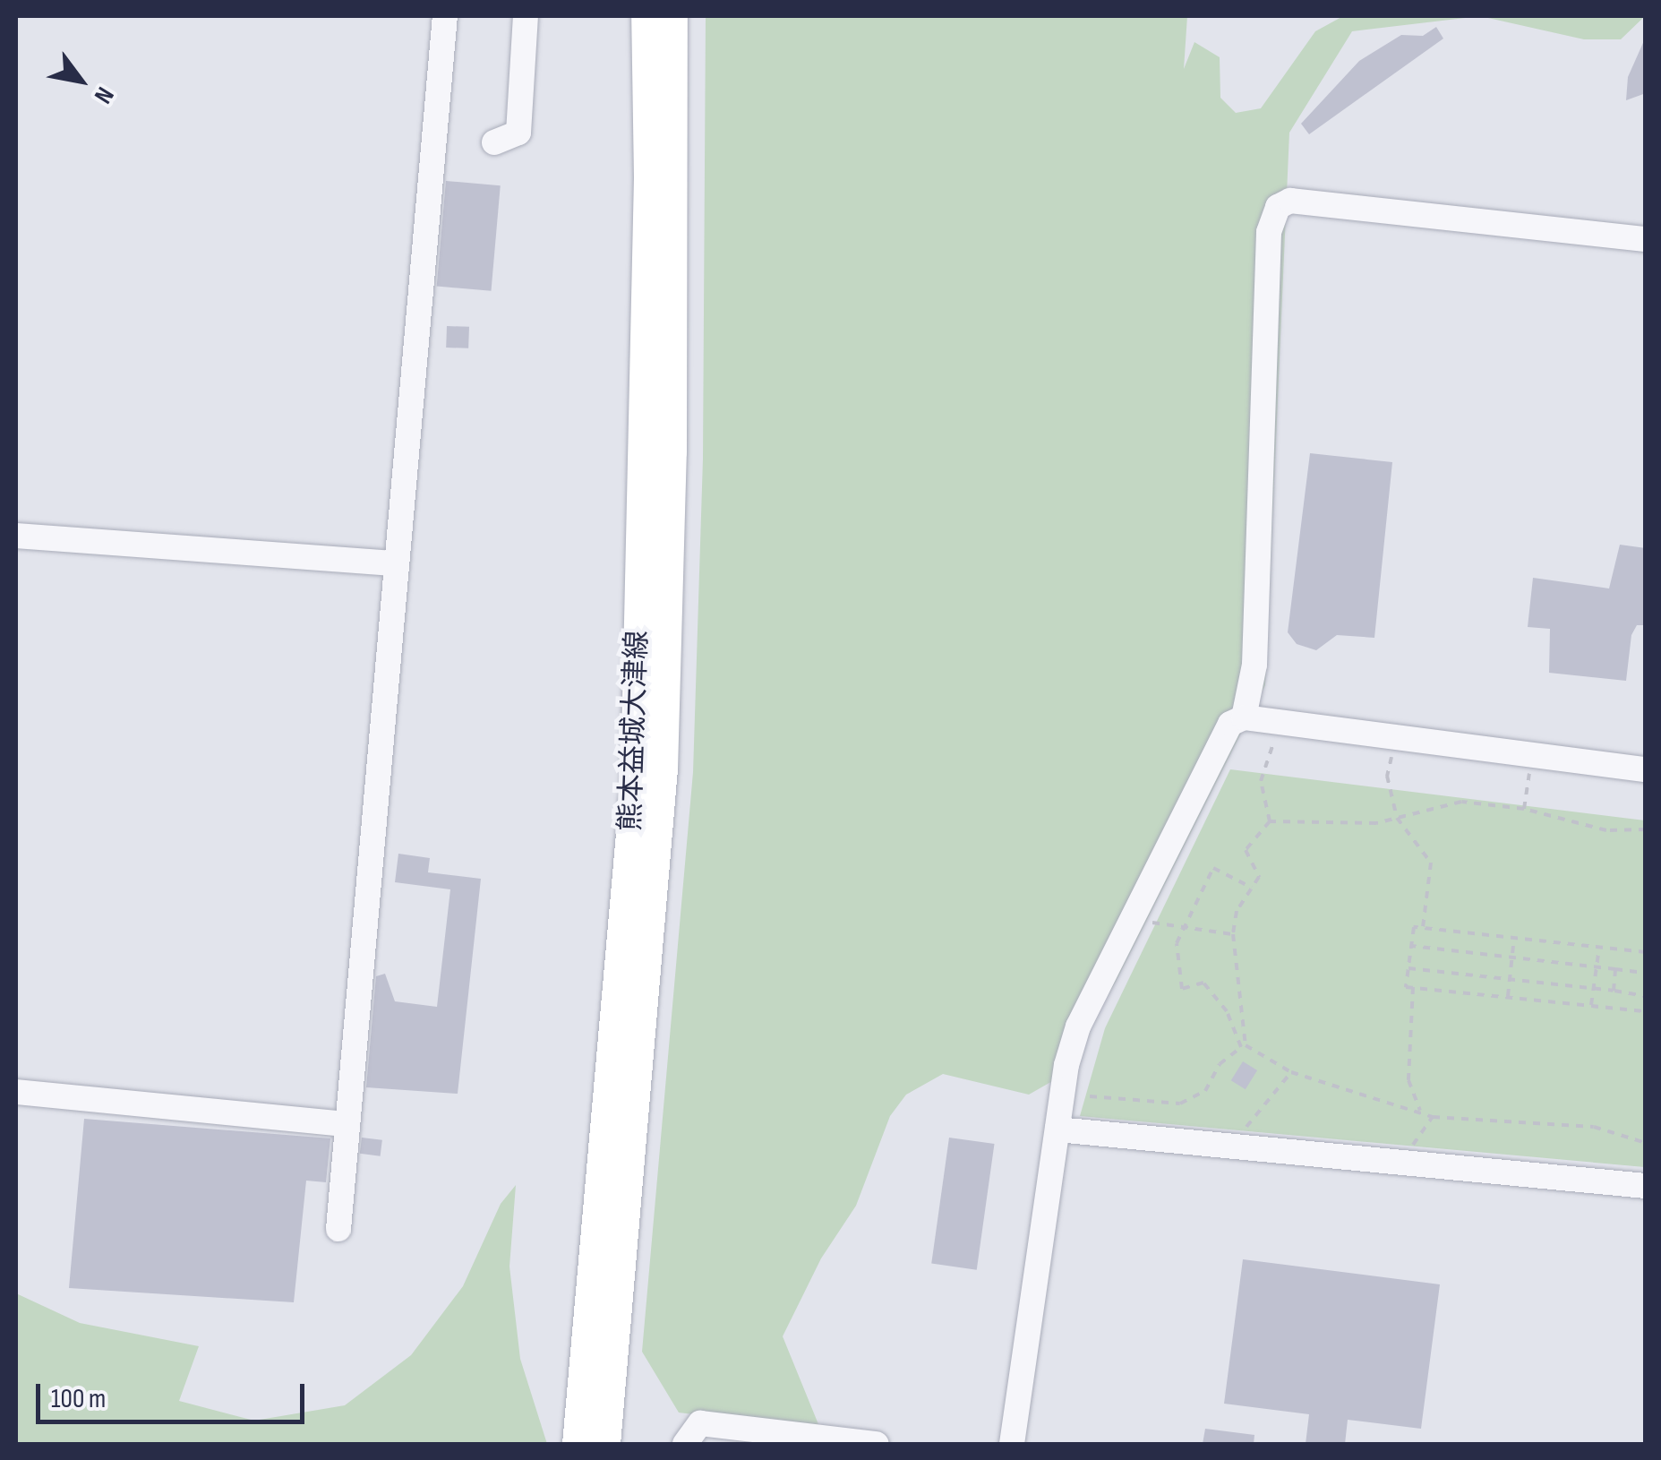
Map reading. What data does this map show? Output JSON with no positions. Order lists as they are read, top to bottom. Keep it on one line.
{"streets":{"main road":["熊本益城大津線"]},"scale_bar":"100 m","north":"bottom right"}
